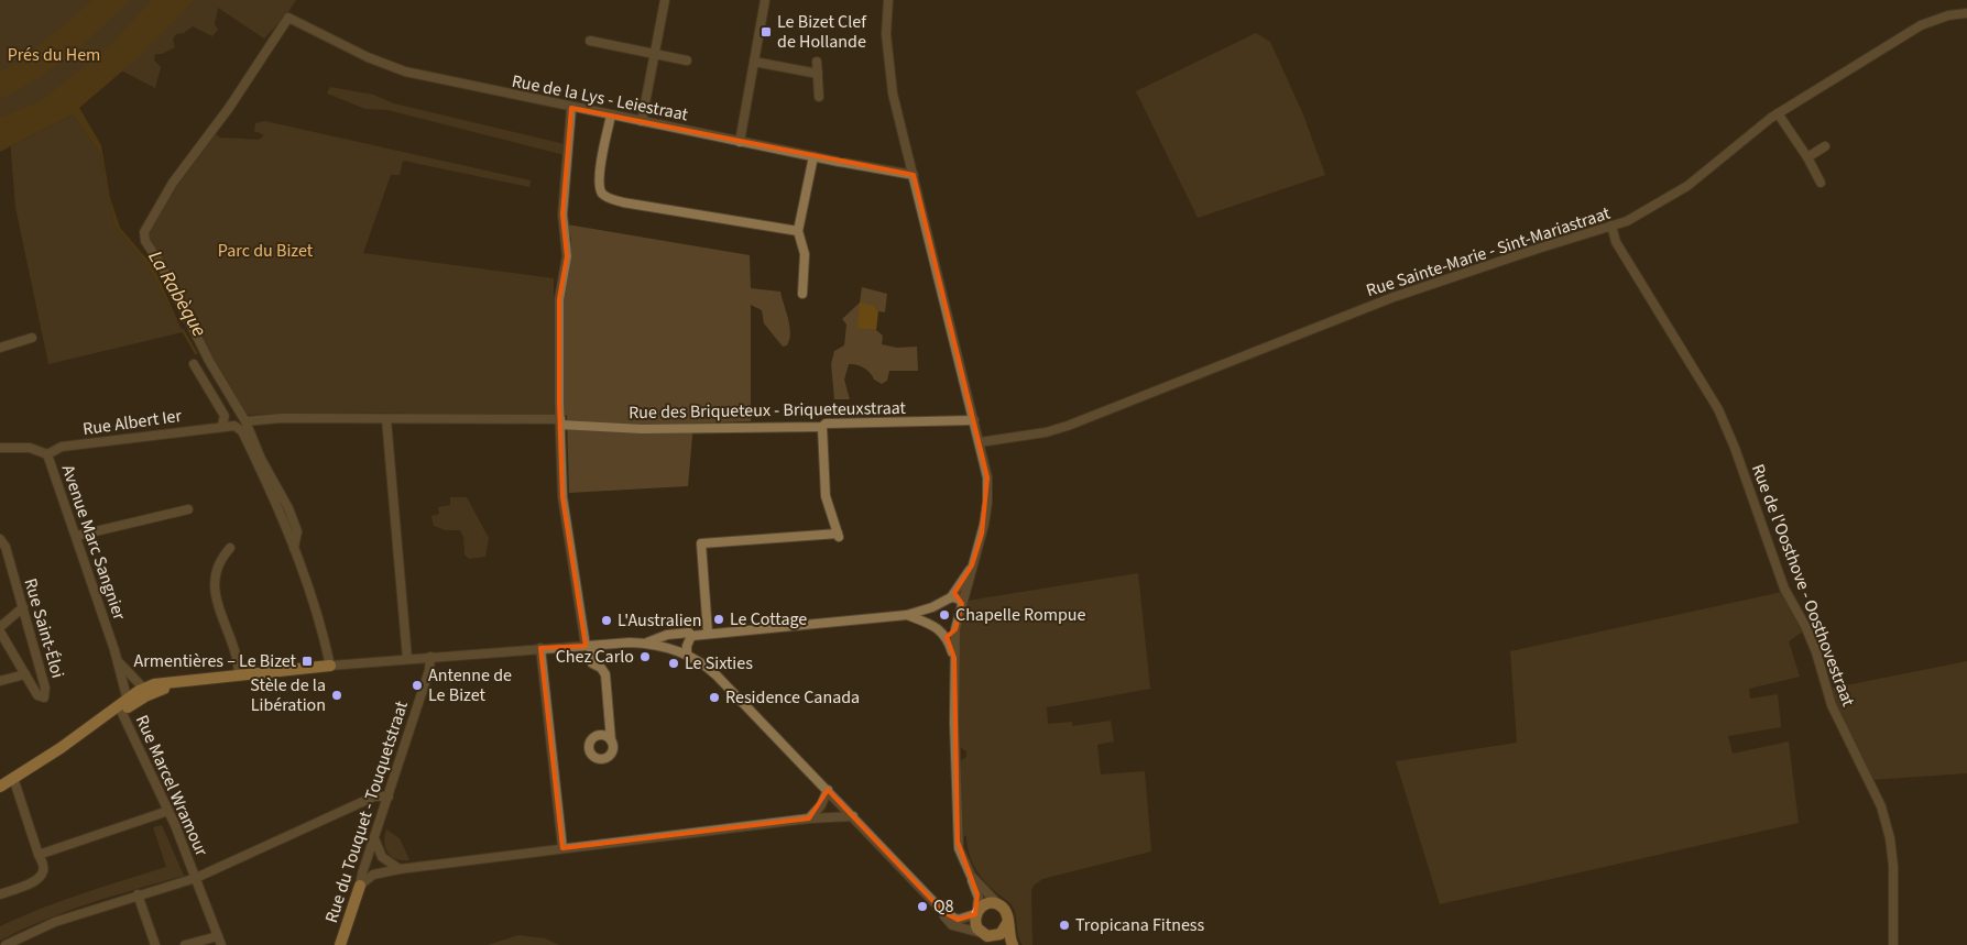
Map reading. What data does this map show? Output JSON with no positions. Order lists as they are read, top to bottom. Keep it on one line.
{"streets":{"main road":["Rue du Touquet - Touquetstraat"],"street":["Rue de la Lys - Leiestraat","Rue Sainte-Marie - Sint-Mariastraat","Rue des Briqueteux - Briqueteuxstraat","Rue Albert Ier","Avenue Marc Sangnier","Rue de l'Oosthove - Oosthovestraat","Rue Saint-Éloi","Rue Marcel Wramour"]},"crossings":[["Rue de la Lys - Leiestraat","Rue des Briqueteux - Briqueteuxstraat"],["Rue Sainte-Marie - Sint-Mariastraat","Rue de l'Oosthove - Oosthovestraat"],["Rue Albert Ier","Avenue Marc Sangnier"],["Avenue Marc Sangnier","Rue Marcel Wramour"]],"water":["La Rabèque"],"parks":["Prés du Hem","Parc du Bizet"],"places":{"transit":["Le Bizet Clef de Hollande","Armentières – Le Bizet"],"other":["Chapelle Rompue","Le Cottage","L'Australien","Chez Carlo","Le Sixties","Antenne de Le Bizet","Stèle de la Libération","Residence Canada","Q8","Tropicana Fitness"]}}
